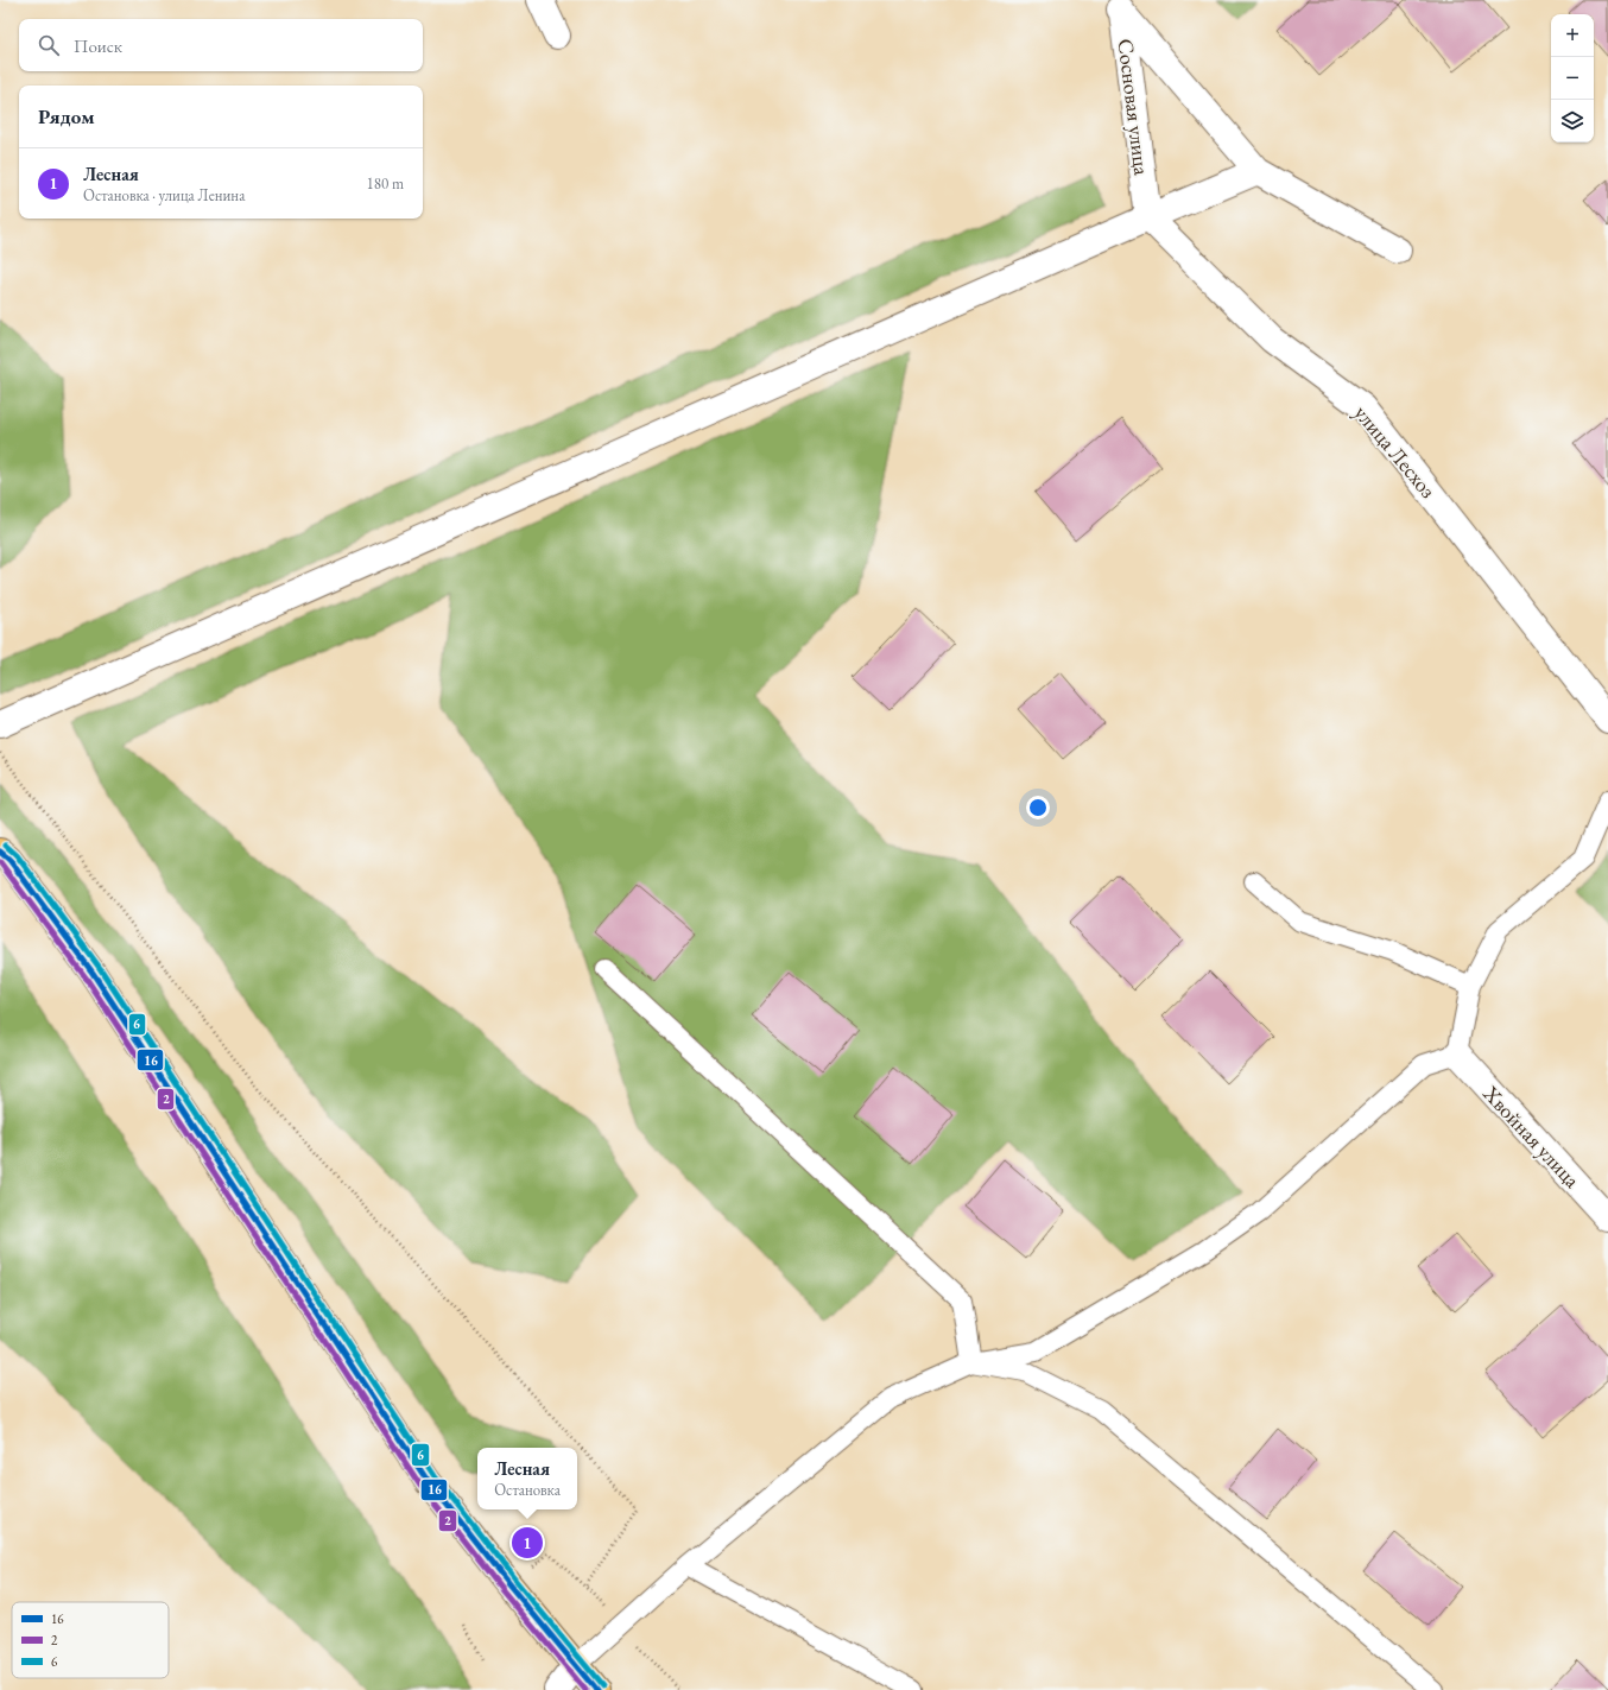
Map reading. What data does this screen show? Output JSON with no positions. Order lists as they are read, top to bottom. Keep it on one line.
{"streets":{"street":["Сосновая улица","улица Лесхоз","Хвойная улица"]},"crossings":[["Сосновая улица","улица Лесхоз"]],"lines":["transit line 6","transit line 16","transit line 2"],"legend":["16","2","6"],"page":{"map_buttons":["+","−"],"search":"Поиск","heading":"Рядом","list":[{"mark":"1","name":"Лесная","note":"Остановка · улица Ленина","value":"180 m"}],"popup":["Лесная","Остановка"],"pins":"1"}}
